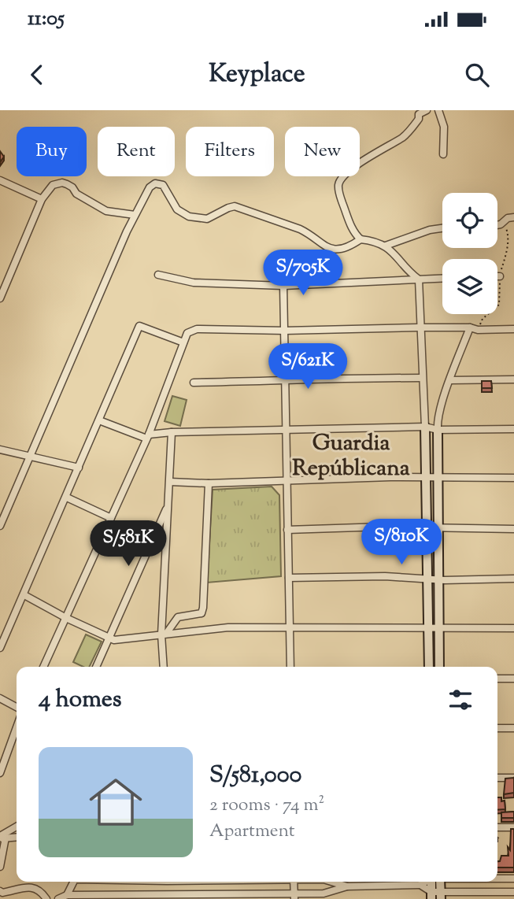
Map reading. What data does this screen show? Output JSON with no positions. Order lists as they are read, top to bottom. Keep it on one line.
{"districts":["Guardia Repúblicana"],"page":{"status":"11:05","header":"Keyplace","chip":["Buy","Rent","Filters","New"],"price":["S/705K","S/621K","S/810K","S/581K"],"heading":"4 homes","list":[{"name":"S/581,000","note":"2 rooms · 74 m² · Apartment"}]}}
